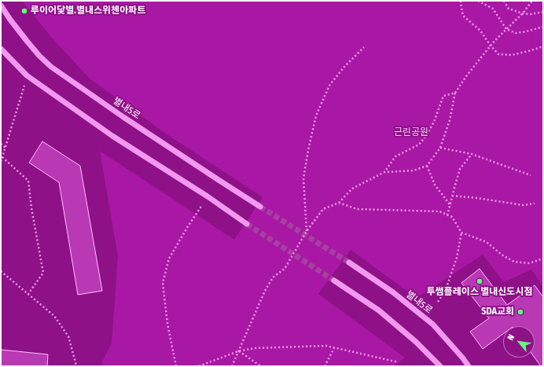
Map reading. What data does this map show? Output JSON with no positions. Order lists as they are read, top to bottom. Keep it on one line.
{"streets":{"street":["별내5로"]},"parks":["근린공원"],"places":["루이어닻별.별내스위첸아파트","투썸플레이스 별내신도시점","SDA교회"],"north":"top left"}
